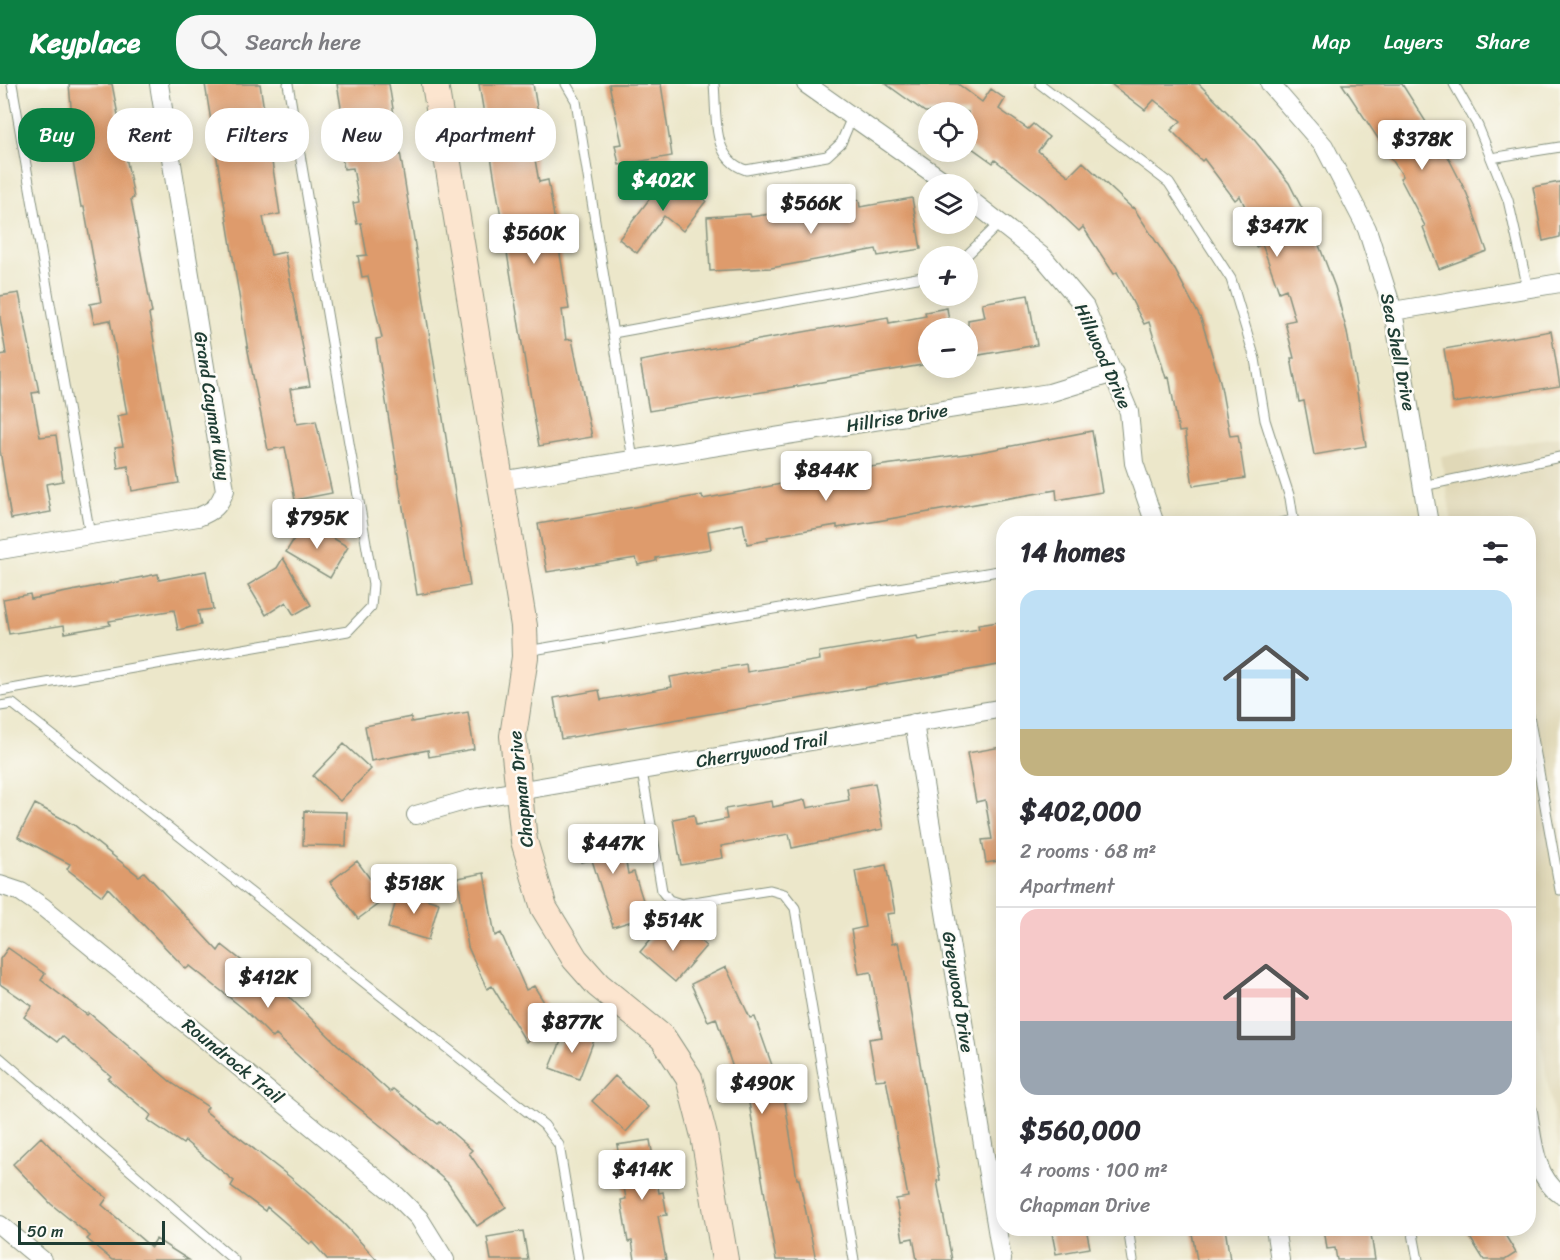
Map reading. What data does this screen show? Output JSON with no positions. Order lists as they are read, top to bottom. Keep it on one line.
{"streets":{"street":["Sea Shell Drive","Hillwood Drive","Grand Cayman Way","Hillrise Drive","Cherrywood Trail","Chapman Drive","Greywood Drive","Roundrock Trail"]},"crossings":[["Hillwood Drive","Hillrise Drive"],["Hillrise Drive","Chapman Drive"],["Cherrywood Trail","Chapman Drive"],["Cherrywood Trail","Greywood Drive"]],"scale_bar":"50 m","page":{"header":"Keyplace","search":"Search here","nav":["Map","Layers","Share"],"map_buttons":["+","−"],"chip":["Buy","Rent","Filters","New","Apartment"],"price":["$378K","$402K","$566K","$347K","$560K","$844K","$795K","$447K","$518K","$514K","$412K","$877K","$490K","$414K"],"heading":"14 homes","list":[{"name":"$402,000","note":"2 rooms · 68 m² · Apartment"},{"name":"$560,000","note":"4 rooms · 100 m² · Chapman Drive"}],"scale":"50 m"}}
